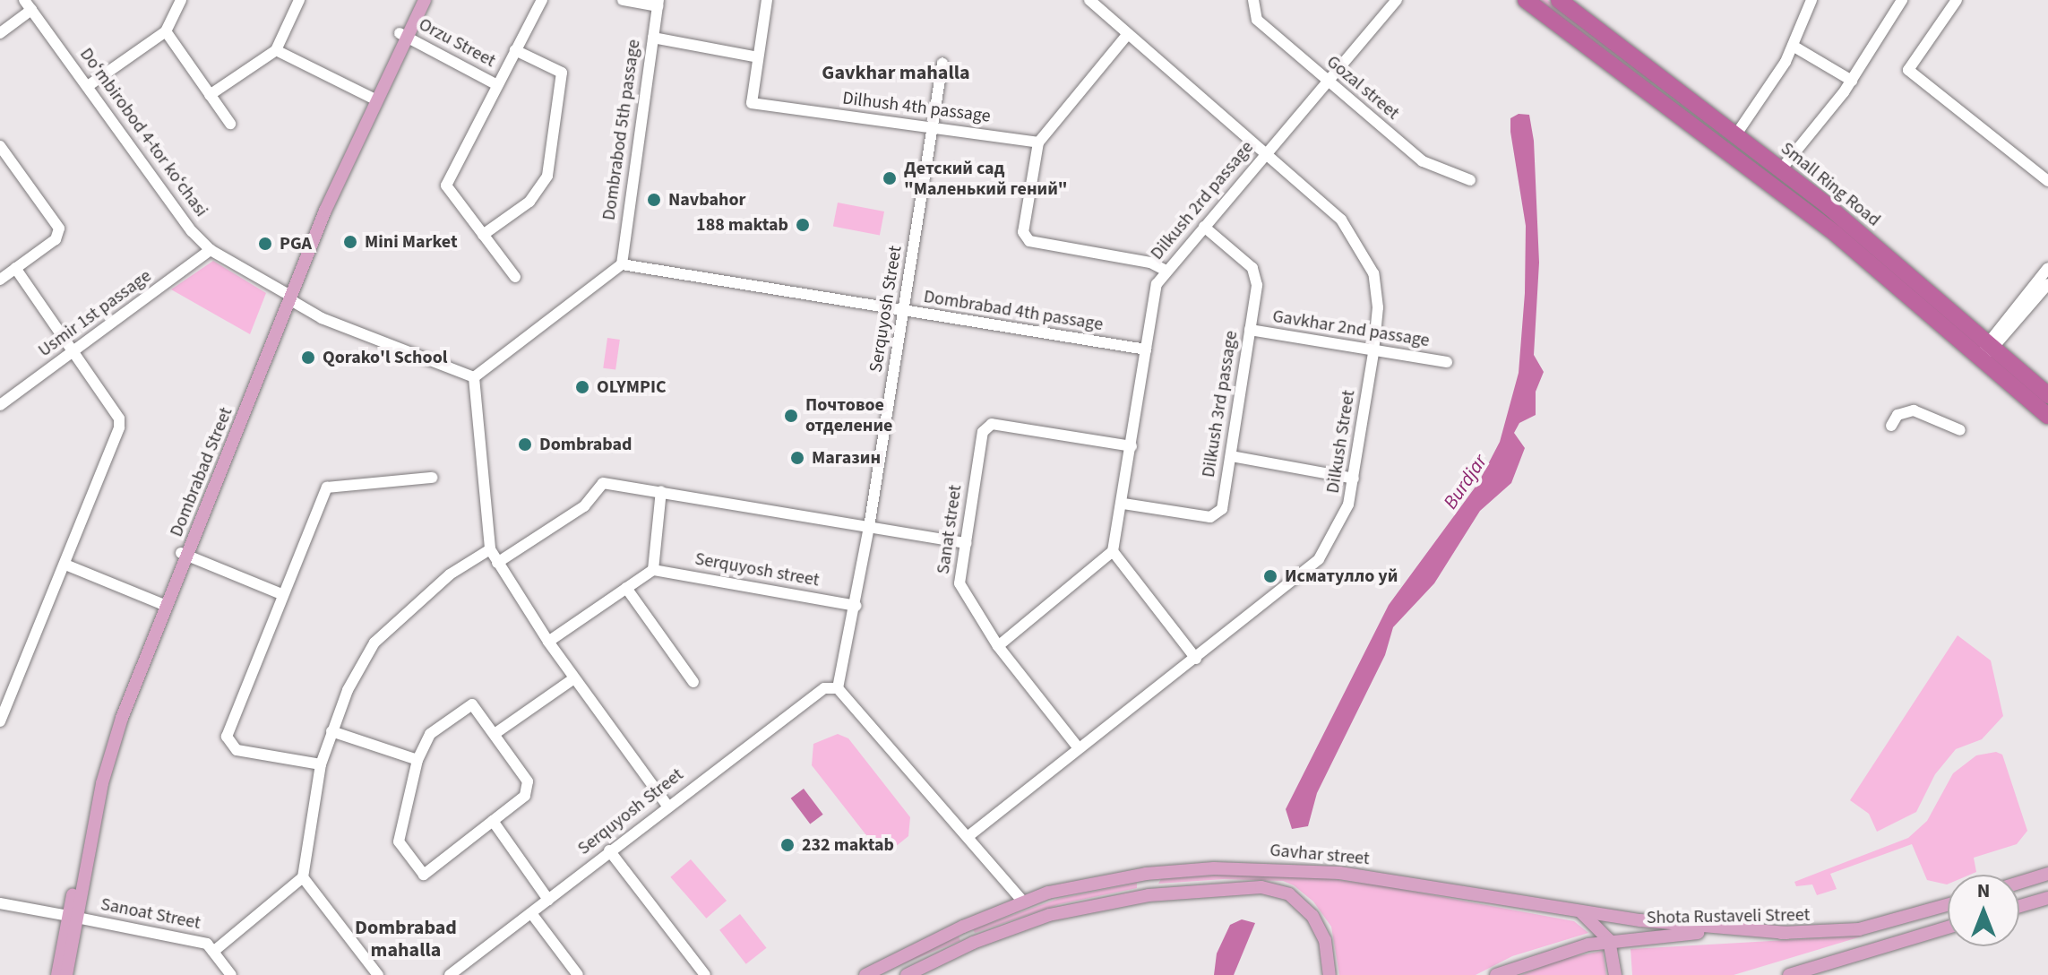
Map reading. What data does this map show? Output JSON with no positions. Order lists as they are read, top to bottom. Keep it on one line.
{"streets":{"highway":["Small Ring Road"],"main road":["Dombrabad Street","Gavhar street","Shota Rustaveli Street"],"street":["Orzu Street","Gozal street","Dilhush 4th passage","Dombrabod 5th passage","Doʻmbirobod 4-tor koʻchasi","Dilkush 2rd passage","Serquyosh Street","Dombrabad 4th passage","Usmir 1st passage","Gavkhar 2nd passage","Dilkush 3rd passage","Dilkush Street","Sanat street","Serquyosh street","Sanoat Street"]},"crossings":[["Orzu Street","Dombrabad Street"],["Gozal street","Dilkush 2rd passage"],["Dilhush 4th passage","Serquyosh Street"],["Dombrabod 5th passage","Dombrabad 4th passage"],["Doʻmbirobod 4-tor koʻchasi","Usmir 1st passage"],["Doʻmbirobod 4-tor koʻchasi","Dombrabad Street"],["Dilkush 2rd passage","Dombrabad 4th passage"],["Dilkush 2rd passage","Dilkush 3rd passage"],["Dilkush 2rd passage","Dilkush Street"],["Dilkush 2rd passage","Sanat street"],["Serquyosh Street","Dombrabad 4th passage"],["Serquyosh Street","Serquyosh street"],["Gavkhar 2nd passage","Dilkush 3rd passage"],["Gavkhar 2nd passage","Dilkush Street"],["Dilkush Street","Sanat street"],["Dombrabad Street","Sanoat Street"],["Gavhar street","Shota Rustaveli Street"]],"districts":["Gavkhar mahalla","Dombrabad mahalla"],"water":["Burdjar"],"places":["Детский сад \"Маленький гений\"","Navbahor","188 maktab","Mini Market","PGA","Qorako'l School","OLYMPIC","Почтовое отделение","Dombrabad","Магазин","Исматулло уй","232 maktab"],"north":"top"}
